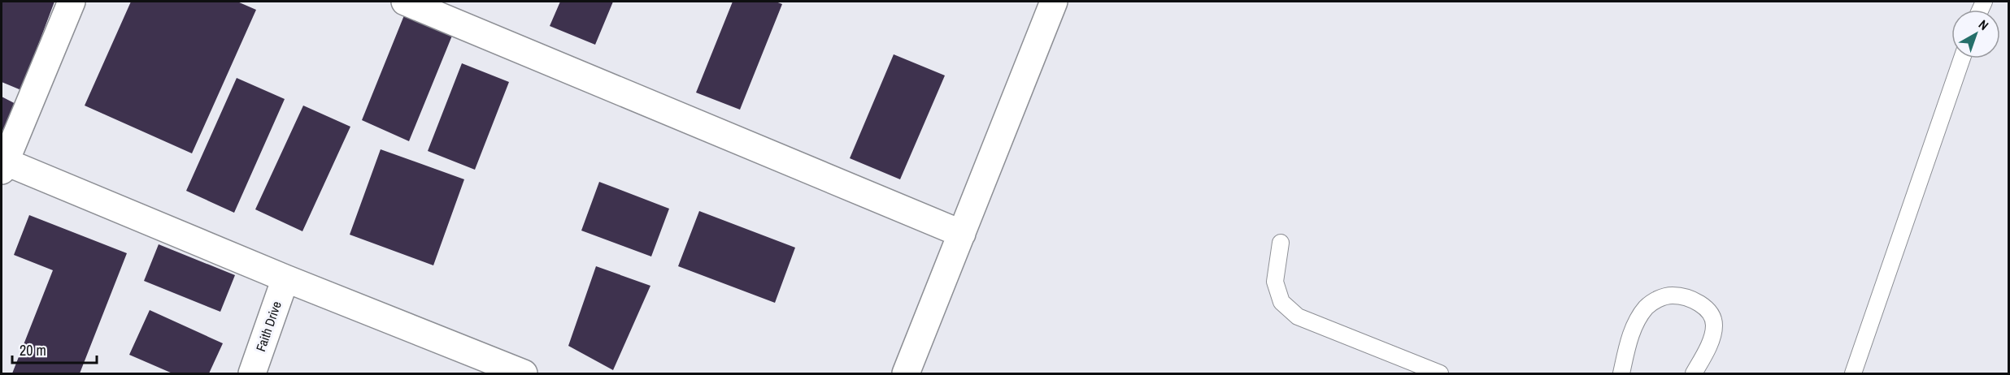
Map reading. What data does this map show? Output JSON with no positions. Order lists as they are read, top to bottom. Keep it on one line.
{"streets":{"street":["Faith Drive"]},"scale_bar":"20 m","north":"top right"}
